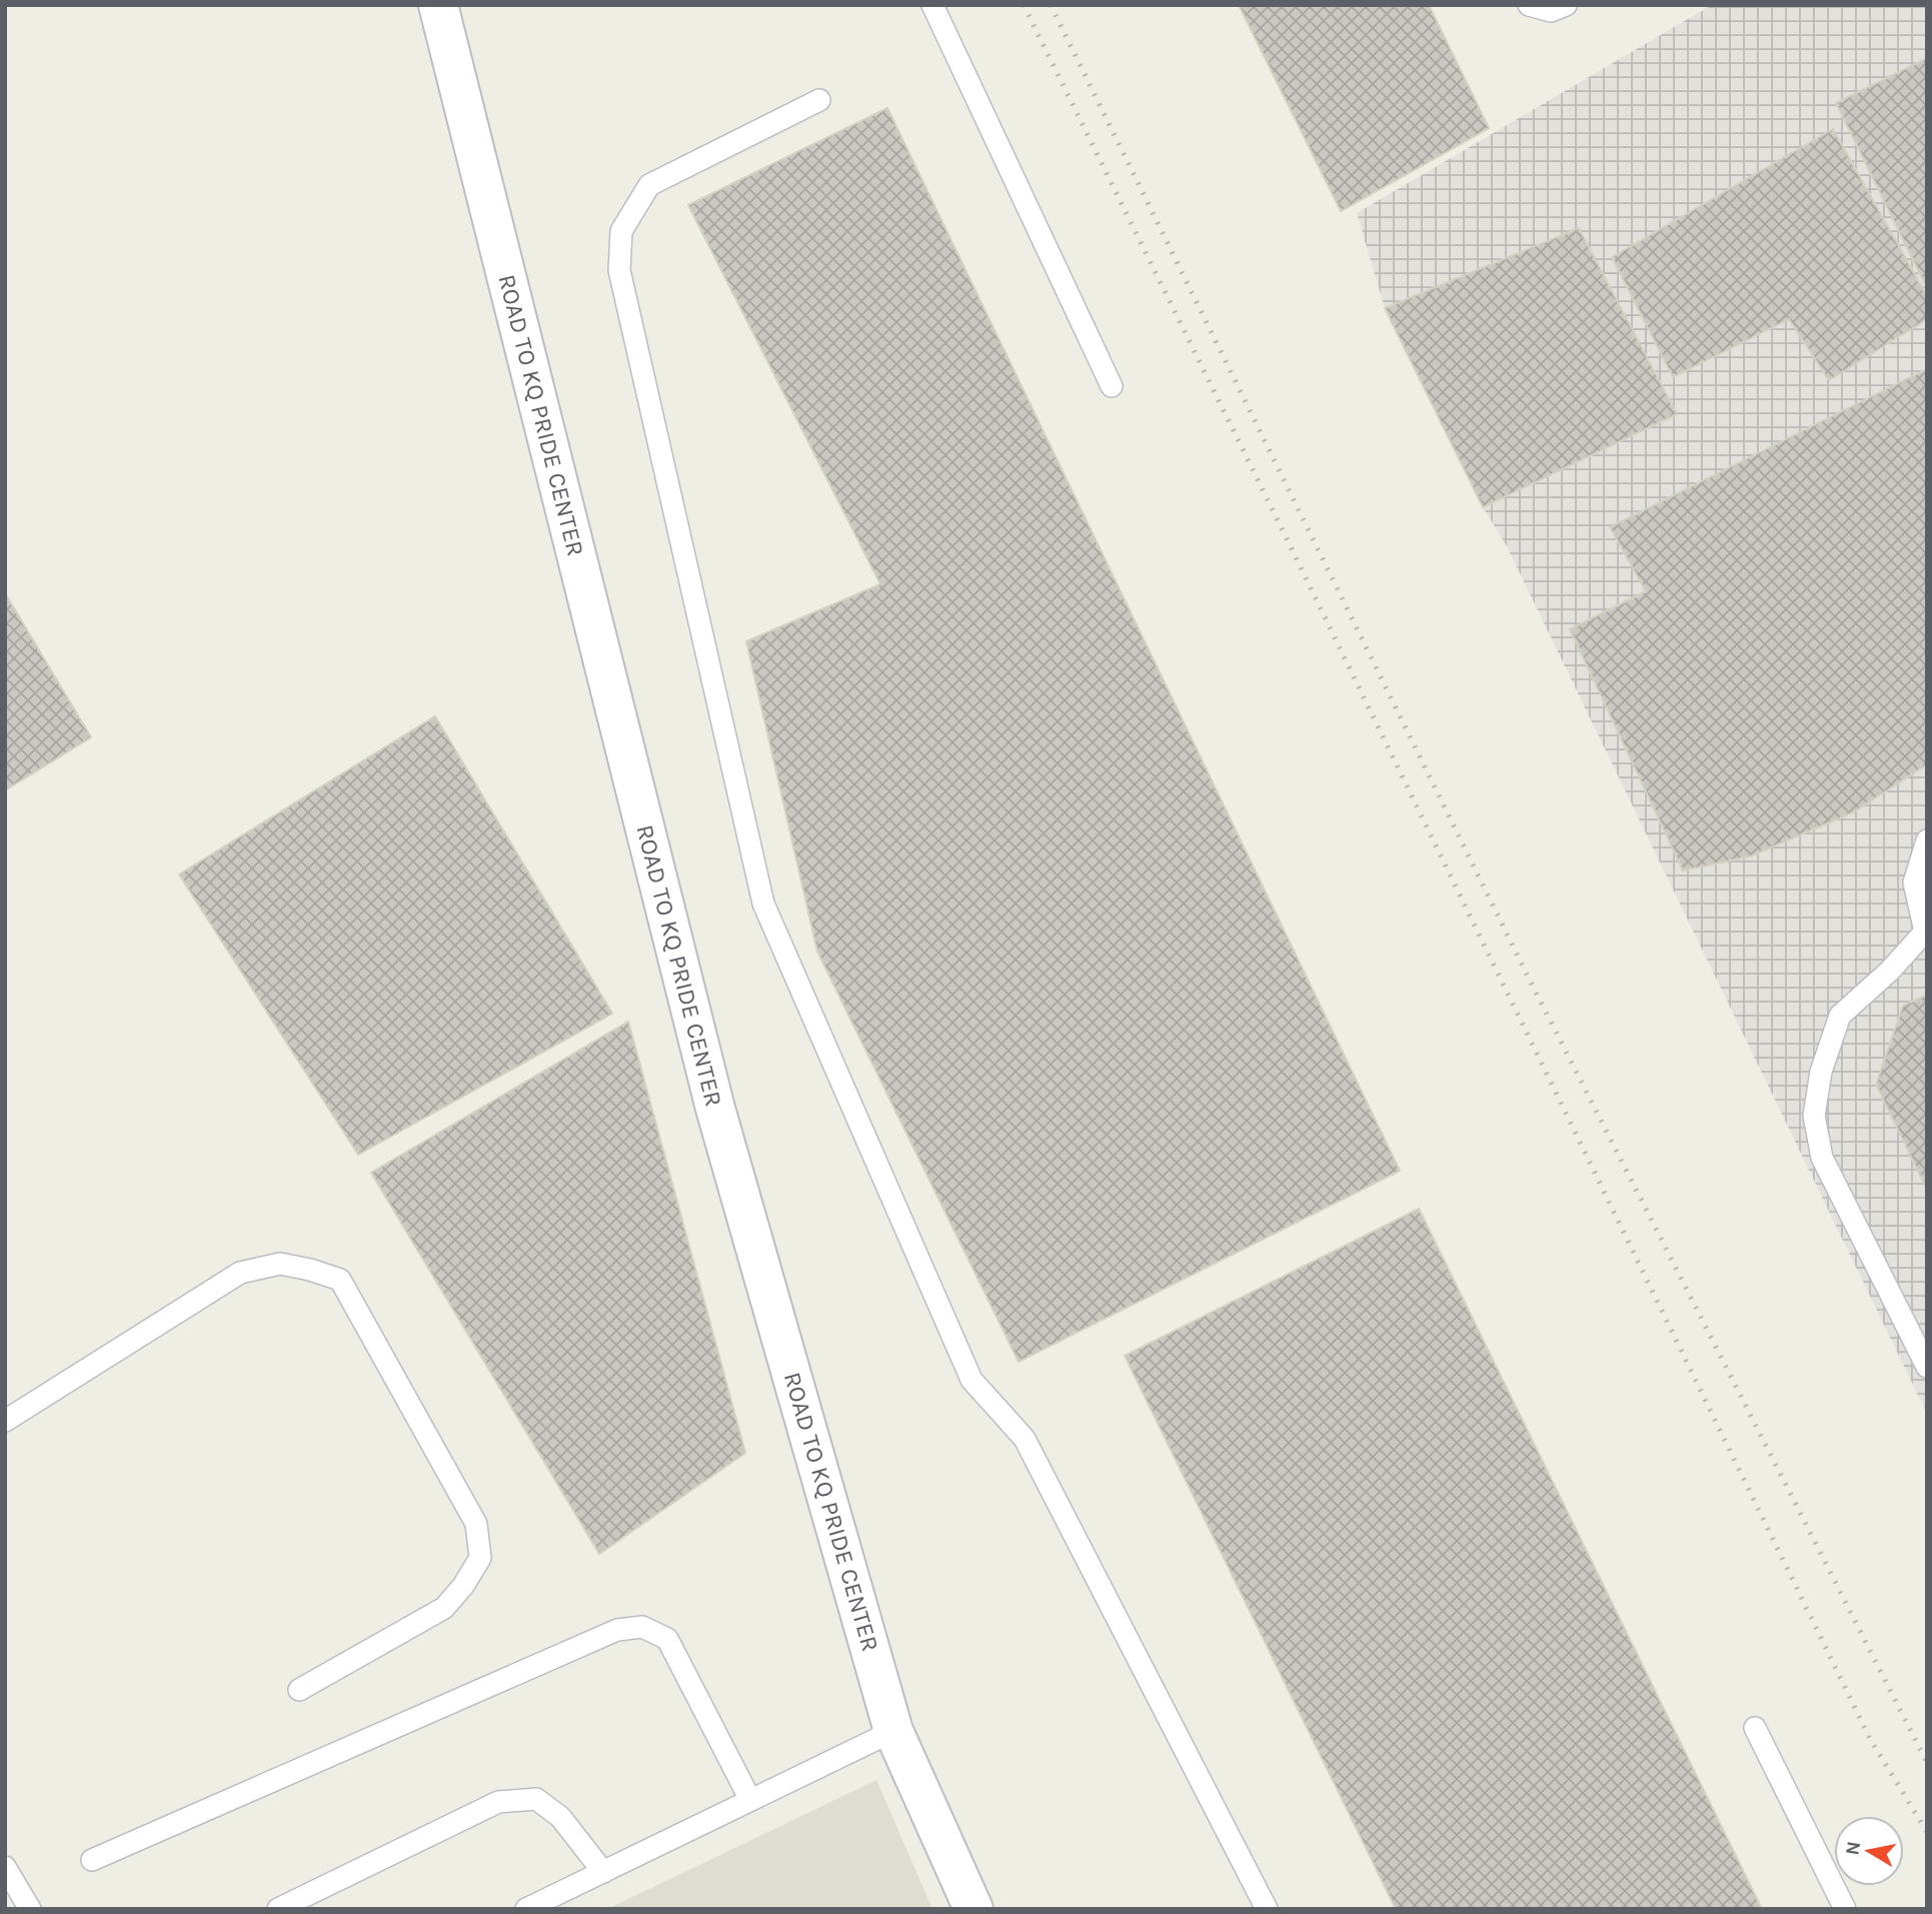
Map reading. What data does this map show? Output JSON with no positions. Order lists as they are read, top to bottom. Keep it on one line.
{"streets":{"street":["ROAD TO KQ PRIDE CENTER"]},"north":"left"}
